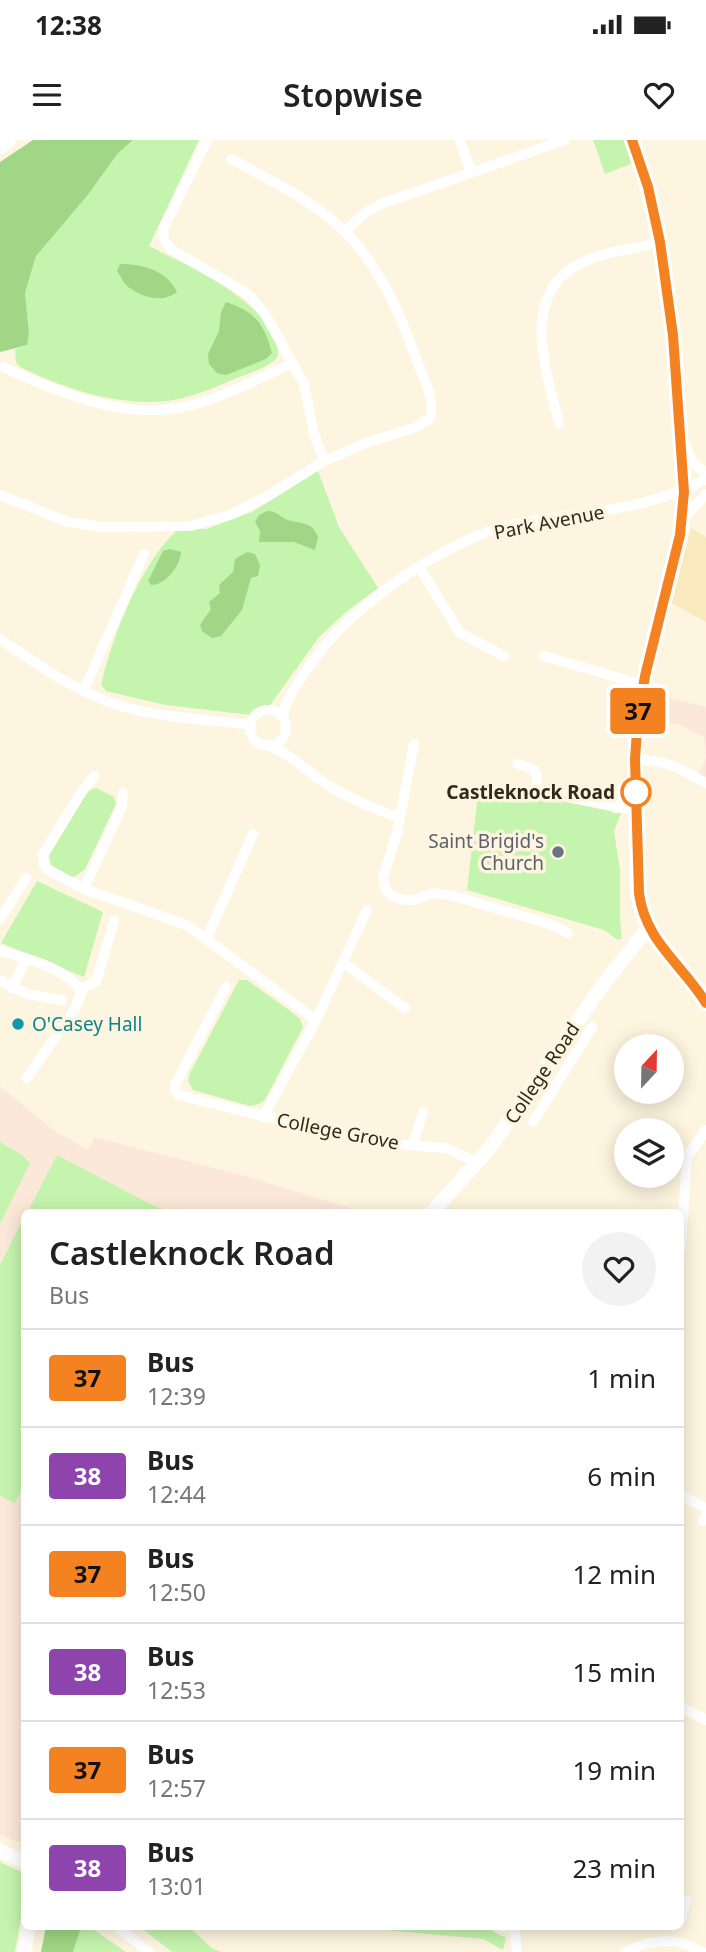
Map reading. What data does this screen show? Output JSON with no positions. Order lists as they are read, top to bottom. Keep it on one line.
{"streets":{"street":["Park Avenue","College Road","College Grove"]},"crossings":[["College Road","College Grove"]],"places":["Castleknock Road","Saint Brigid's Church","O'Casey Hall"],"lines":["bus line 37"],"north":"top","page":{"status":"12:38","header":"Stopwise","on_map":"37","heading":["Castleknock Road","Bus"],"list":[{"mark":"37","name":"Bus","note":"12:39","value":"1 min"},{"mark":"38","name":"Bus","note":"12:44","value":"6 min"},{"mark":"37","name":"Bus","note":"12:50","value":"12 min"},{"mark":"38","name":"Bus","note":"12:53","value":"15 min"},{"mark":"37","name":"Bus","note":"12:57","value":"19 min"},{"mark":"38","name":"Bus","note":"13:01","value":"23 min"}]}}
